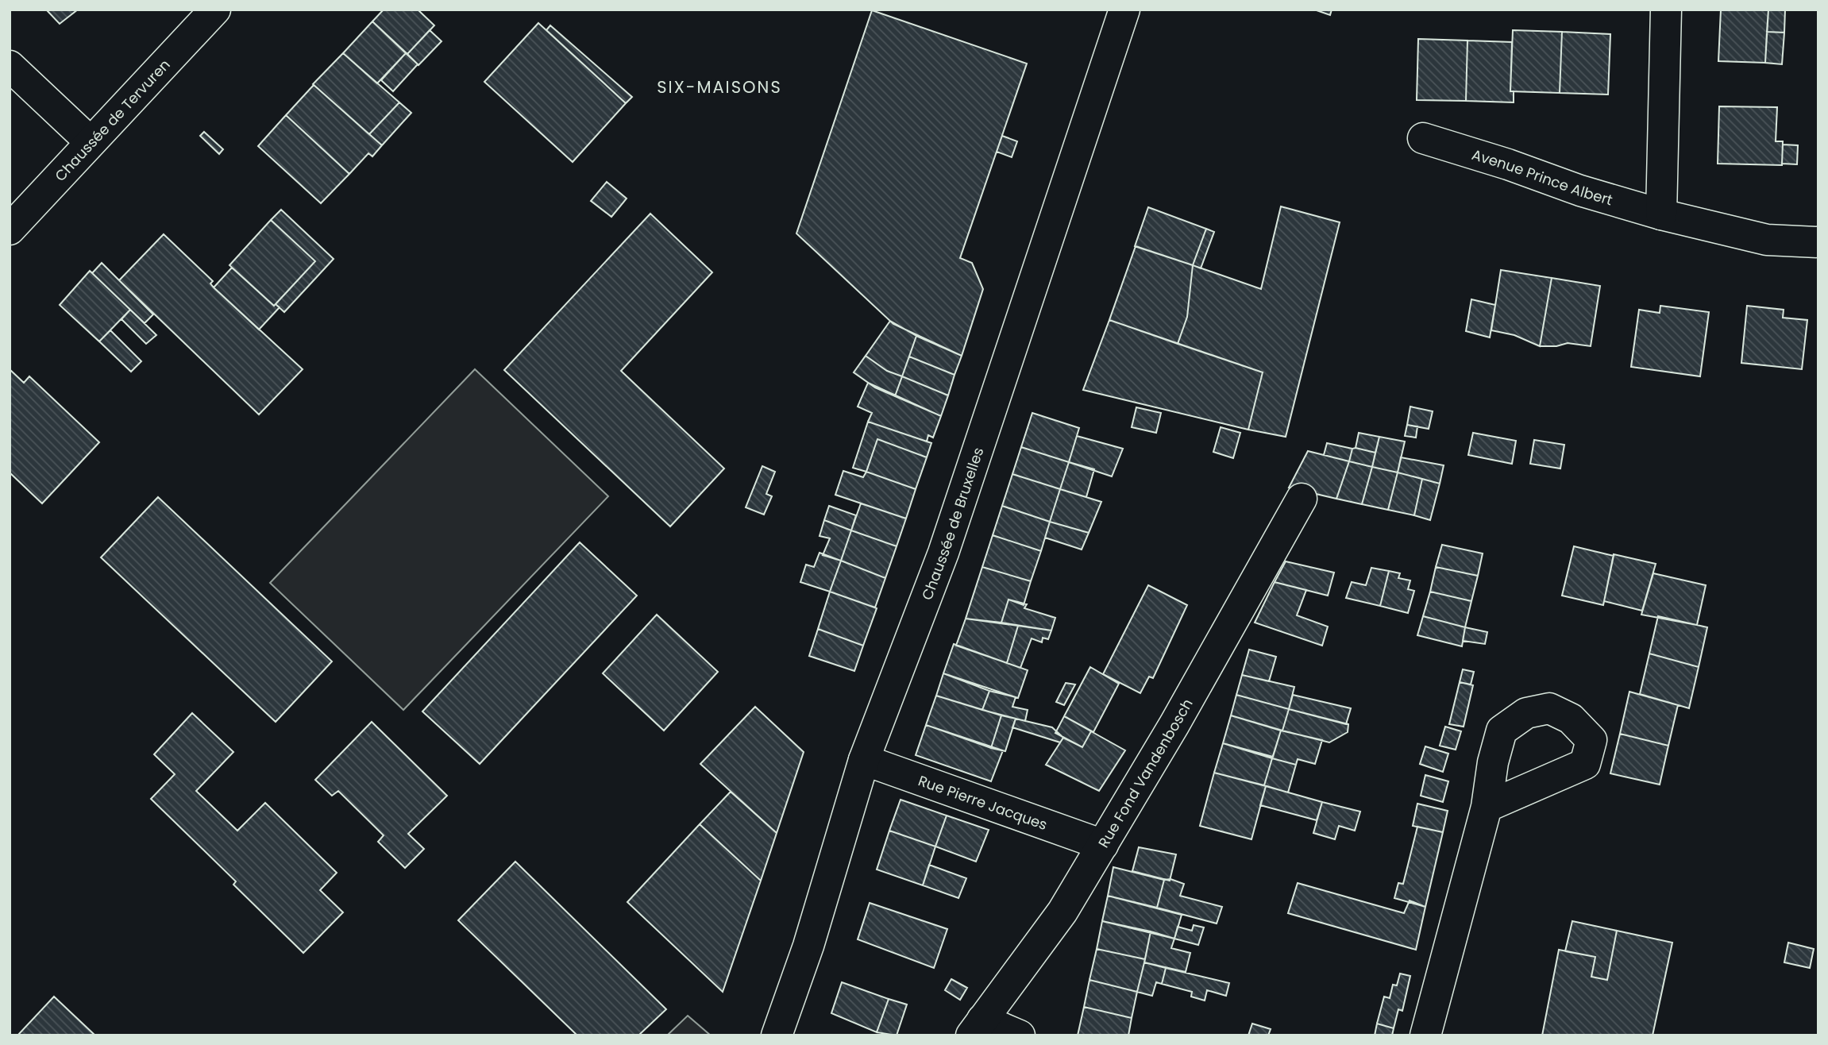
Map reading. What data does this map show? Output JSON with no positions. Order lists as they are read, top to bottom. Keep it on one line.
{"streets":{"street":["Chaussée de Tervuren","Avenue Prince Albert","Chaussée de Bruxelles","Rue Fond Vandenbosch","Rue Pierre Jacques"]},"crossings":[["Chaussée de Bruxelles","Rue Pierre Jacques"],["Rue Fond Vandenbosch","Rue Pierre Jacques"]],"districts":["SIX-MAISONS"]}
